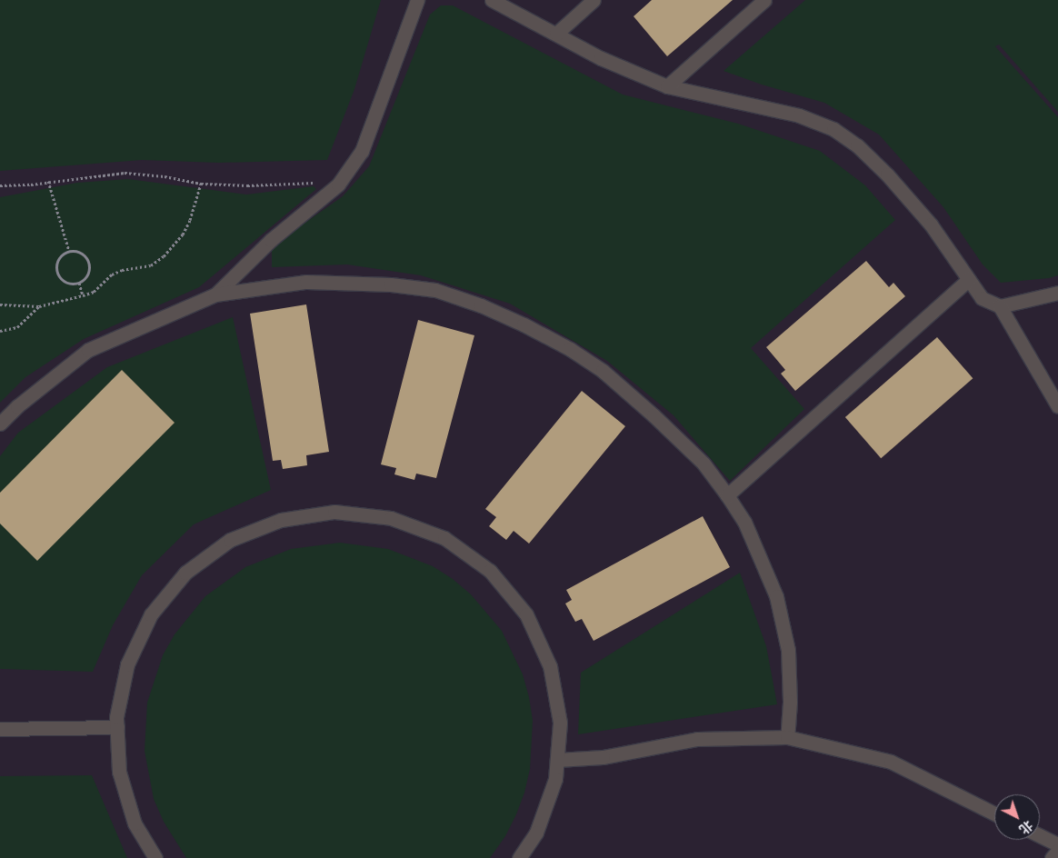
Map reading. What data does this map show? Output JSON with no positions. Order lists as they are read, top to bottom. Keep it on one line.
{"north":"bottom right"}
